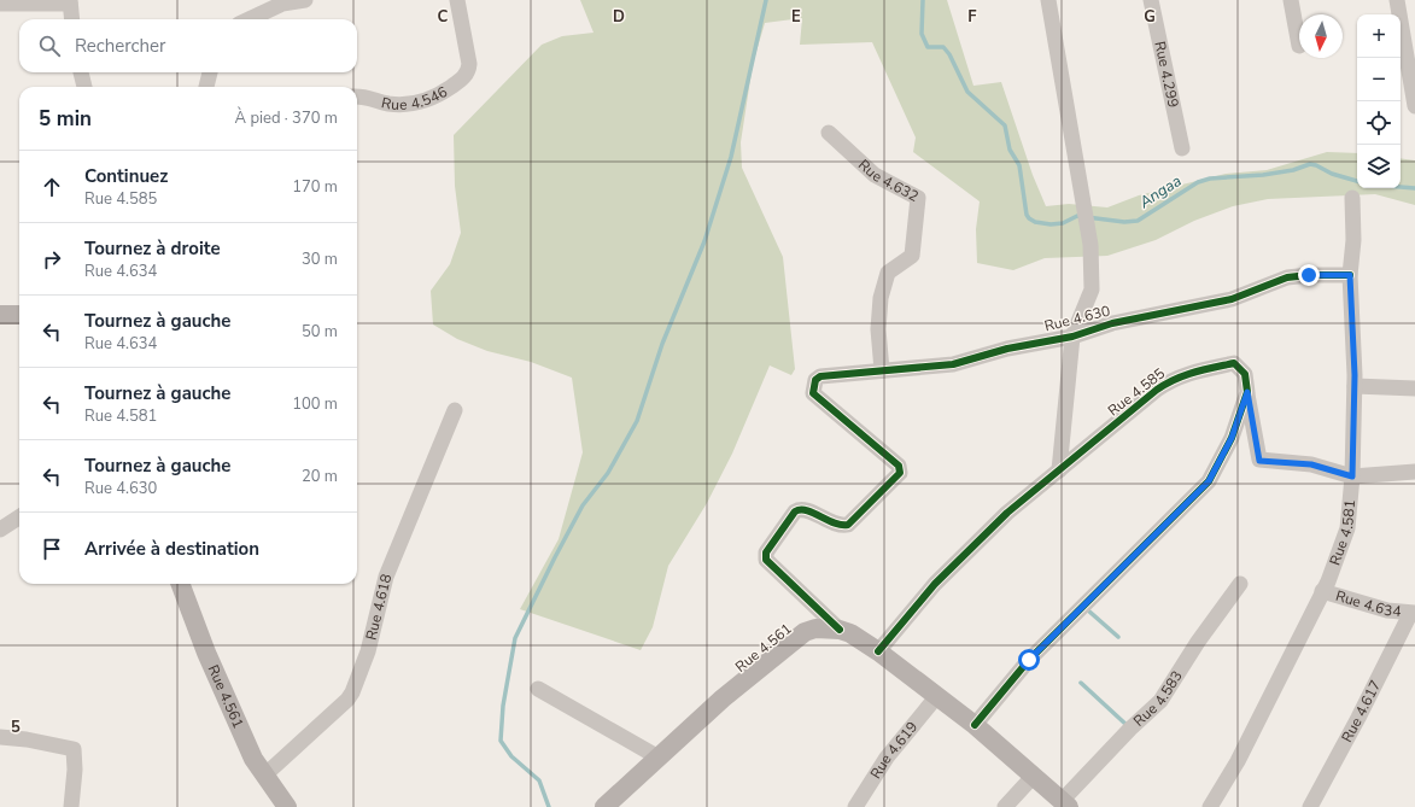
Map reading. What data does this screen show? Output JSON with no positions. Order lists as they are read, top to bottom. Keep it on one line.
{"streets":{"main road":["Rue 4.561"],"street":["Rue 4.299","Rue 4.546","Rue 4.632","Rue 4.630","Rue 4.585","Rue 4.581","Rue 4.634","Rue 4.618","Rue 4.583","Rue 4.617","Rue 4.619"]},"crossings":[["Rue 4.632","Rue 4.630"],["Rue 4.630","Rue 4.581"],["Rue 4.630","Rue 4.561"],["Rue 4.585","Rue 4.561"],["Rue 4.581","Rue 4.634"],["Rue 4.634","Rue 4.617"],["Rue 4.618","Rue 4.561"],["Rue 4.561","Rue 4.583"],["Rue 4.561","Rue 4.619"]],"water":["Angaa"],"north":"bottom","page":{"map_buttons":["+","−"],"search":"Rechercher","heading":["5 min","À pied · 370 m"],"list":[["Continuez","Rue 4.585","170 m"],["Tournez à droite","Rue 4.634","30 m"],["Tournez à gauche","Rue 4.634","50 m"],["Tournez à gauche","Rue 4.581","100 m"],["Tournez à gauche","Rue 4.630","20 m"],"Arrivée à destination"]},"grid":{"columns":["C","D","E","F","G"],"rows":["5"]}}
